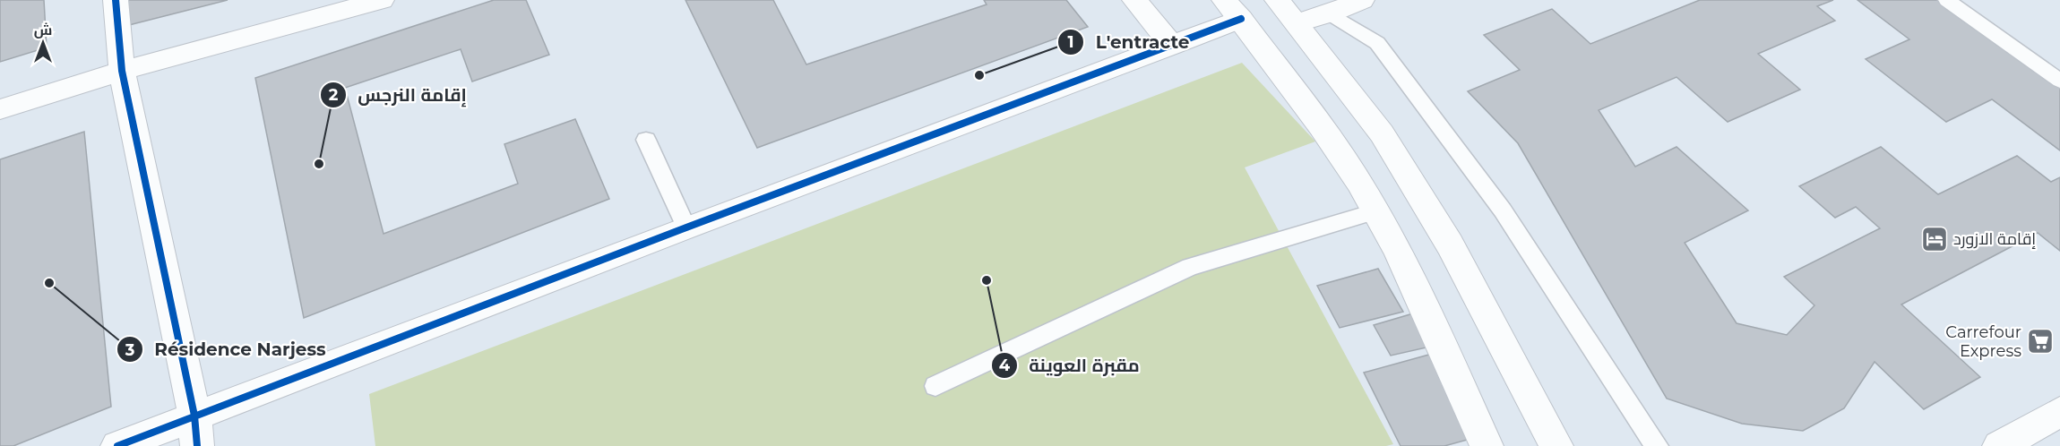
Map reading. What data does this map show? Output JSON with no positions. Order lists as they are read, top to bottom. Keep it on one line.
{"places":{"other":["L'entracte","إقامة النرجس","مقبرة العوينة","Résidence Narjess"],"hotel":["إقامة الازورد"],"supermarket":["Carrefour Express"]},"north":"top"}
